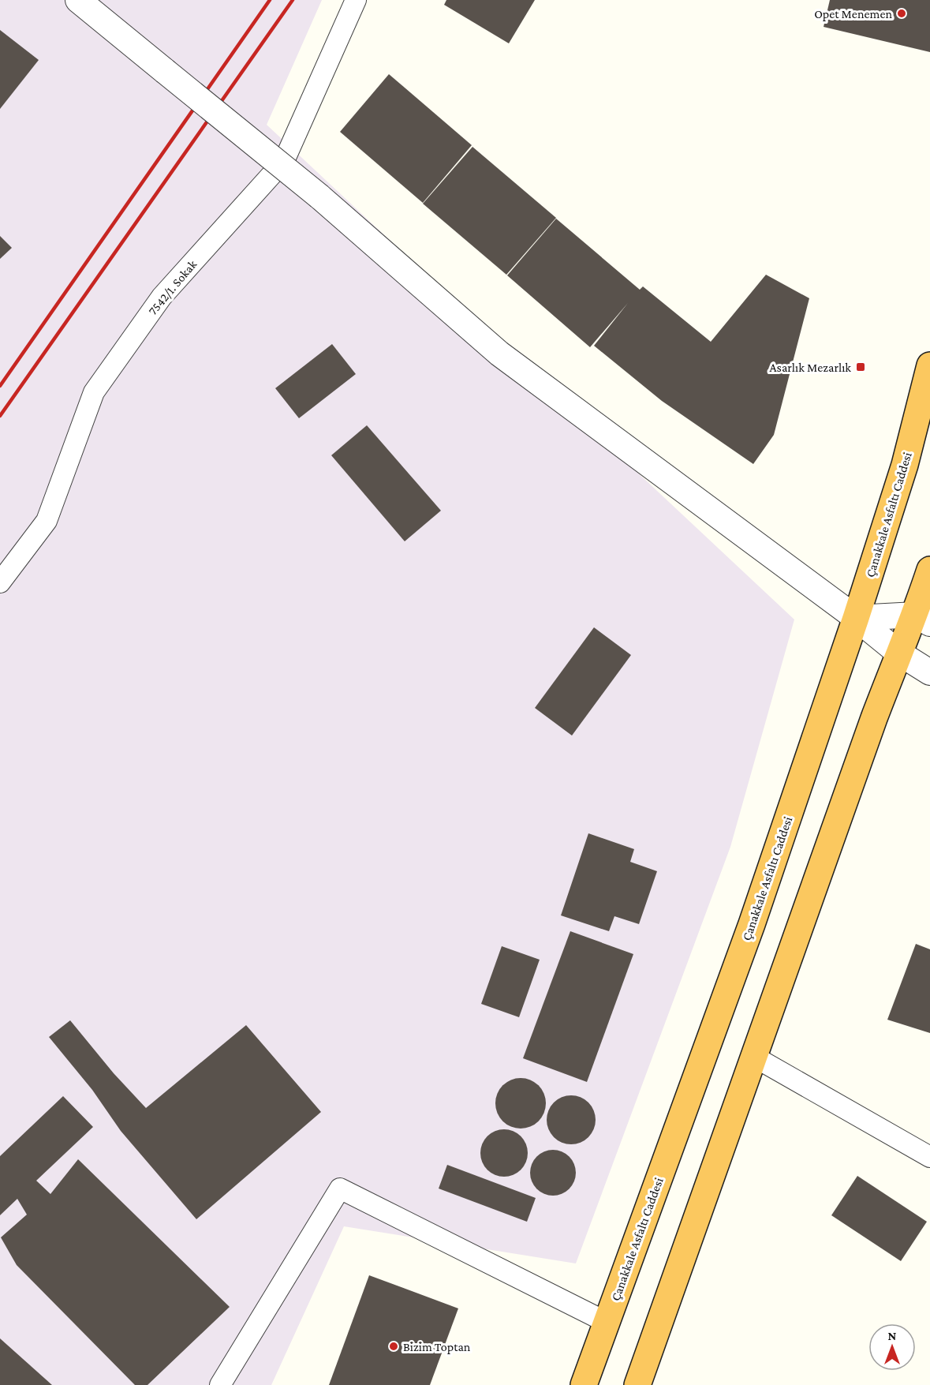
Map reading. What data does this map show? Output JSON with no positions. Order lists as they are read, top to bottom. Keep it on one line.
{"streets":{"highway":["Çanakkale Asfaltı Caddesi"],"street":["7542/1. Sokak"]},"places":{"other":["Opet Menemen","Bizim Toptan"],"transit":["Asarlık Mezarlık"]},"north":"top"}
